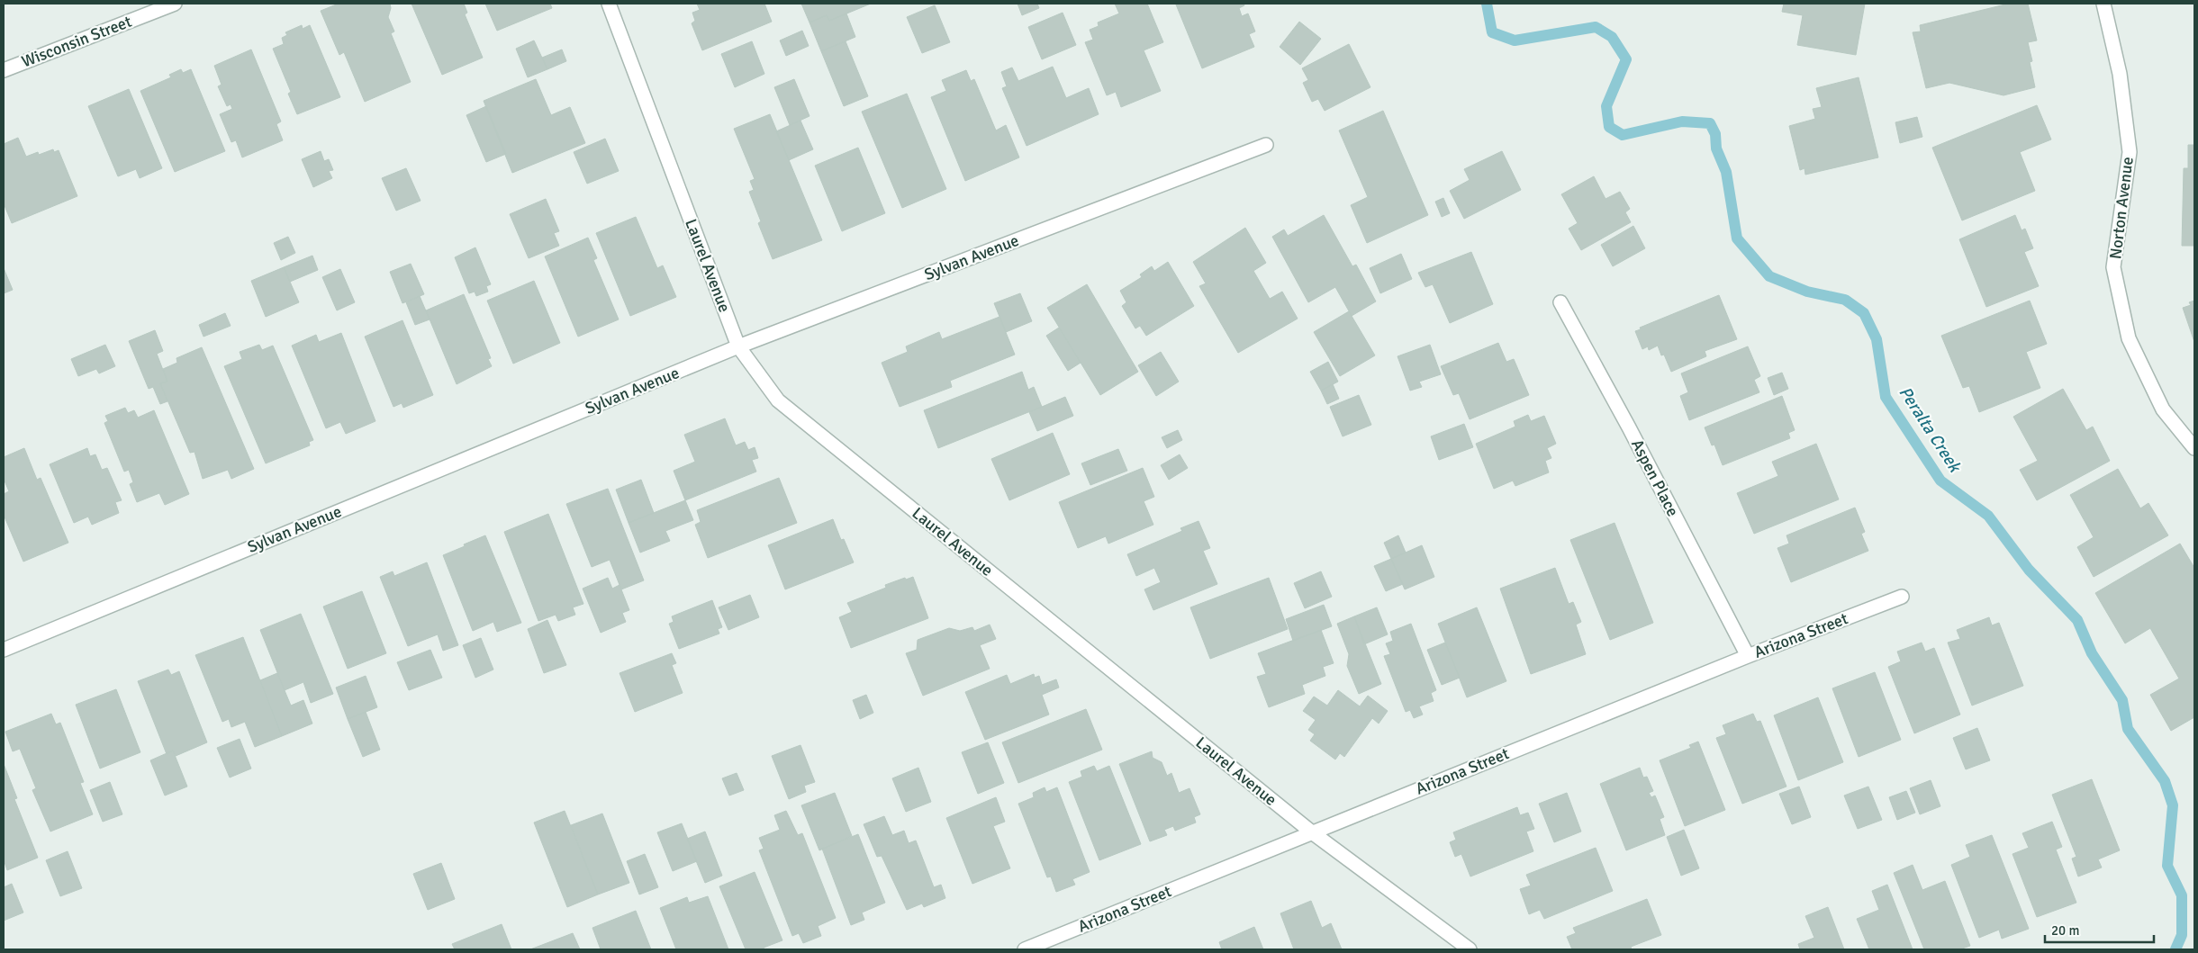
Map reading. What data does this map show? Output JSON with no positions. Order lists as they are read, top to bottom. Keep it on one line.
{"streets":{"street":["Wisconsin Street","Norton Avenue","Sylvan Avenue","Laurel Avenue","Aspen Place","Arizona Street"]},"crossings":[["Sylvan Avenue","Laurel Avenue"],["Laurel Avenue","Arizona Street"],["Aspen Place","Arizona Street"]],"water":["Peralta Creek"],"scale_bar":"20 m"}
